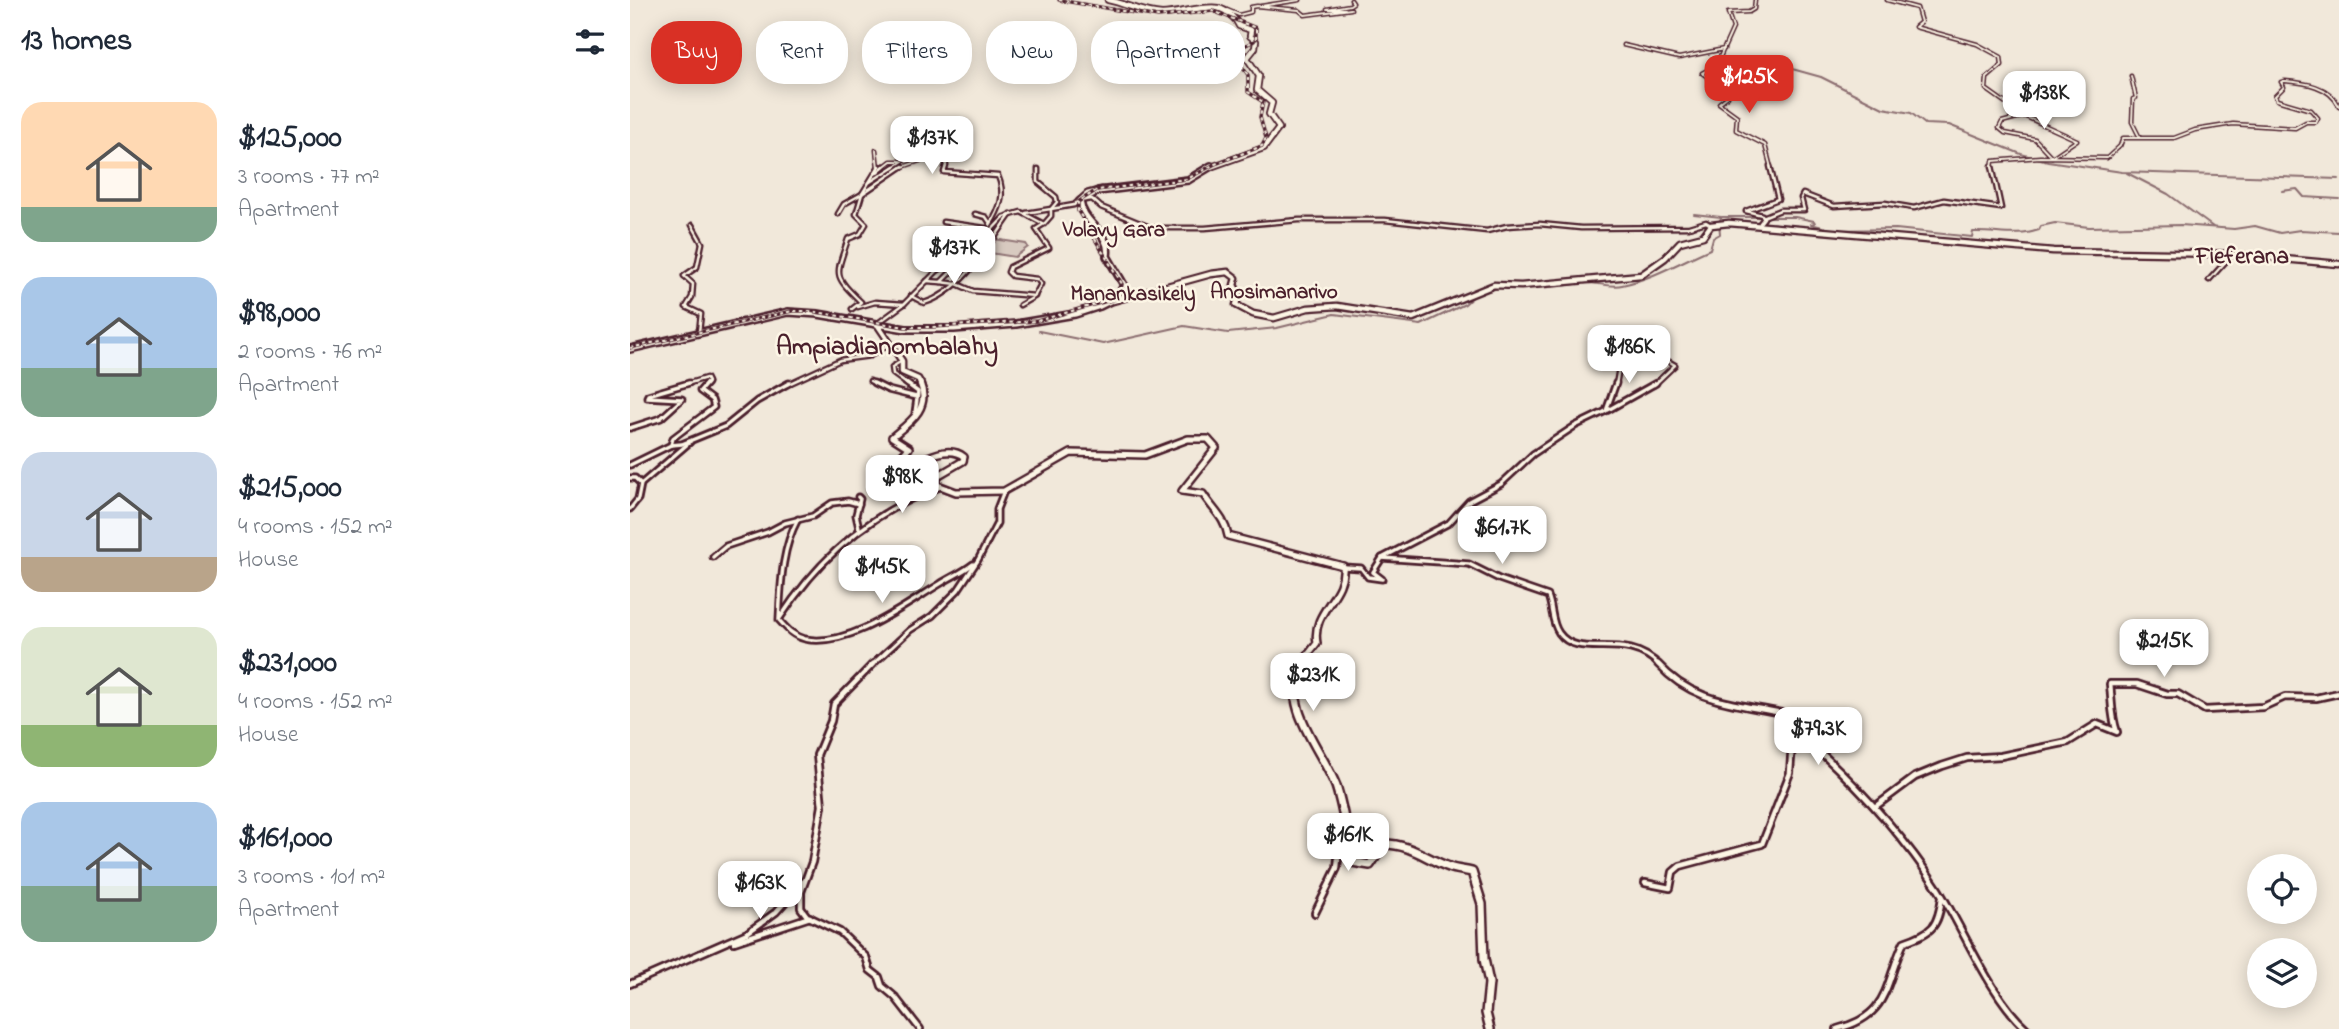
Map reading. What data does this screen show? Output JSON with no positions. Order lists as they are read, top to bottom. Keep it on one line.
{"districts":["Volavy Gara","Fieferana","Anosimanarivo","Manankasikely","Ampiadianombalahy"],"page":{"heading":"13 homes","chip":["Buy","Rent","Filters","New","Apartment"],"price":["$125K","$138K","$137K","$137K","$186K","$98K","$61.7K","$145K","$215K","$231K","$79.3K","$161K","$163K"],"list":[{"name":"$125,000","note":"3 rooms · 77 m² · Apartment"},{"name":"$98,000","note":"2 rooms · 76 m² · Apartment"},{"name":"$215,000","note":"4 rooms · 152 m² · House"},{"name":"$231,000","note":"4 rooms · 152 m² · House"},{"name":"$161,000","note":"3 rooms · 101 m² · Apartment"}]}}
